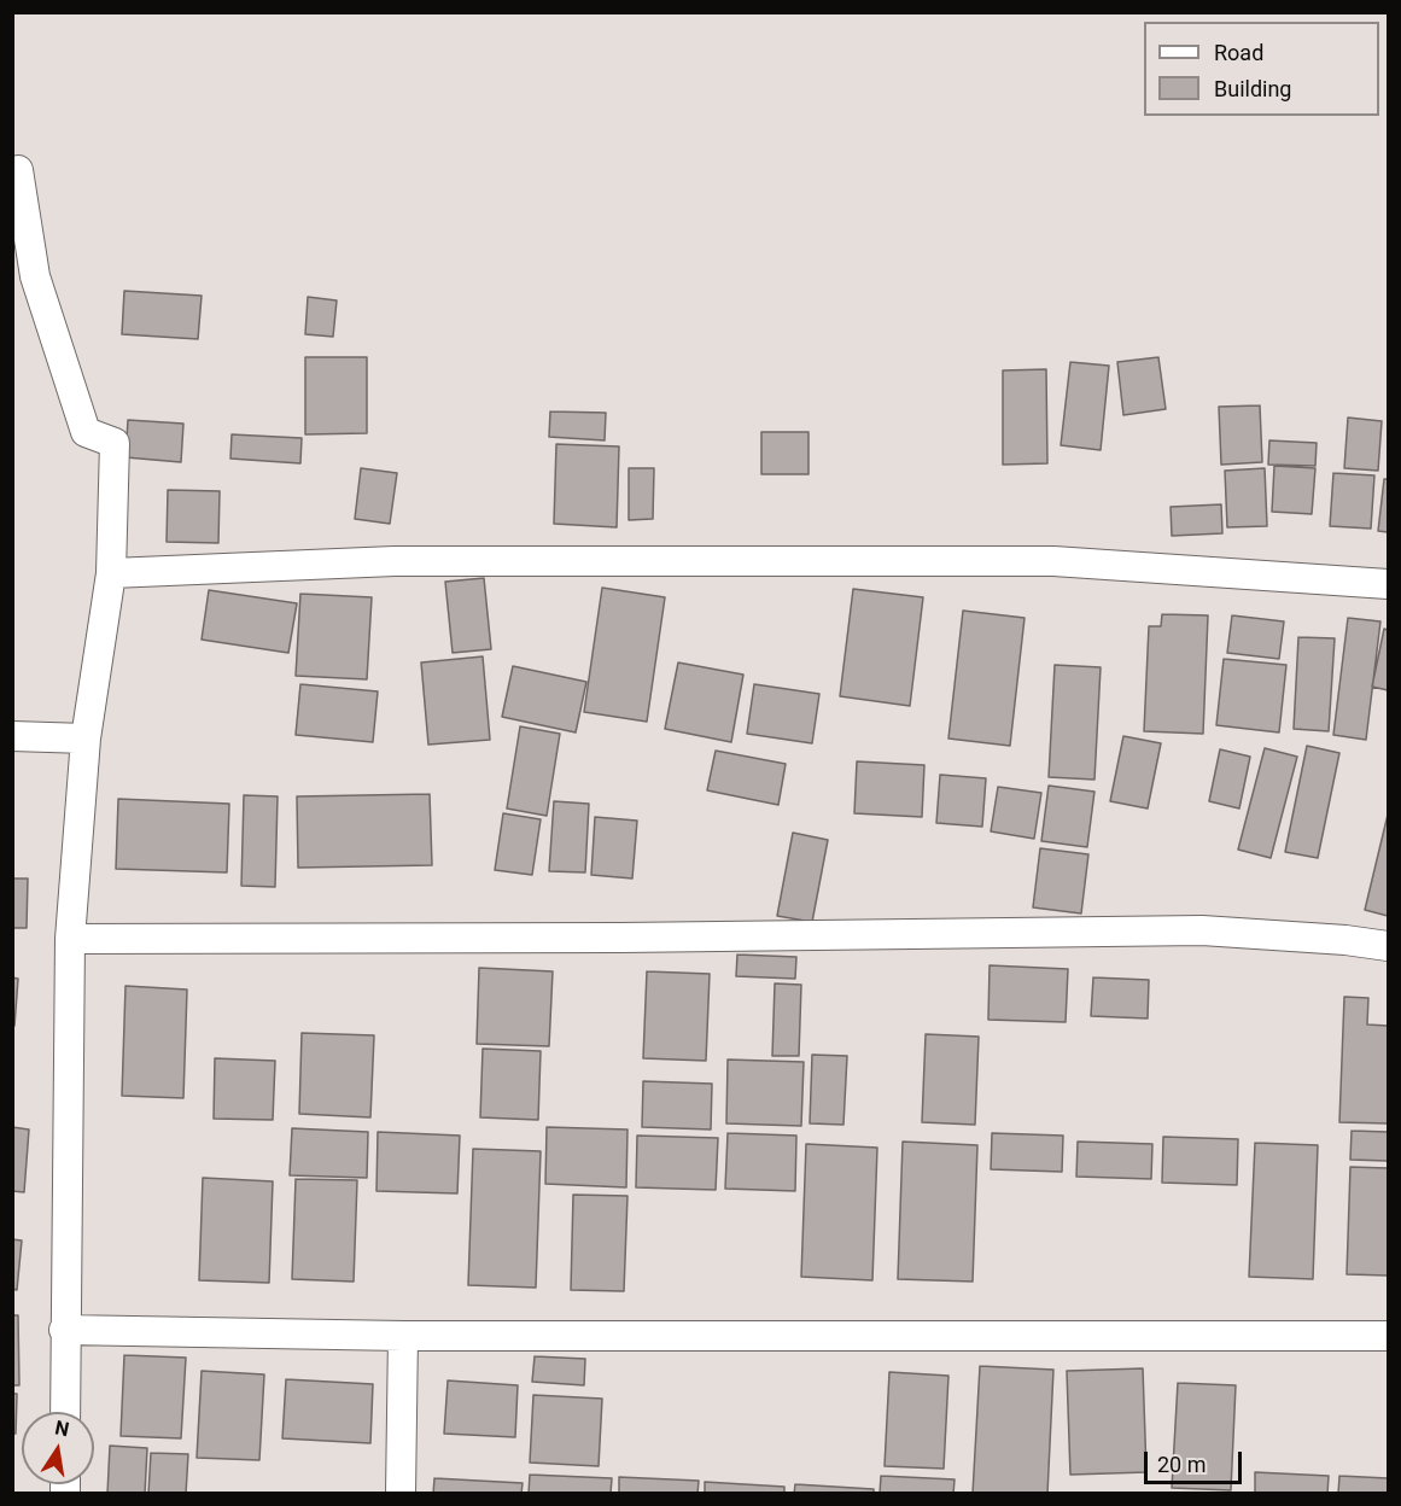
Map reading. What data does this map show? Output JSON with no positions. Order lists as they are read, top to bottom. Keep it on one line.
{"legend":["Road","Building"],"scale_bar":"20 m","north":"top"}
